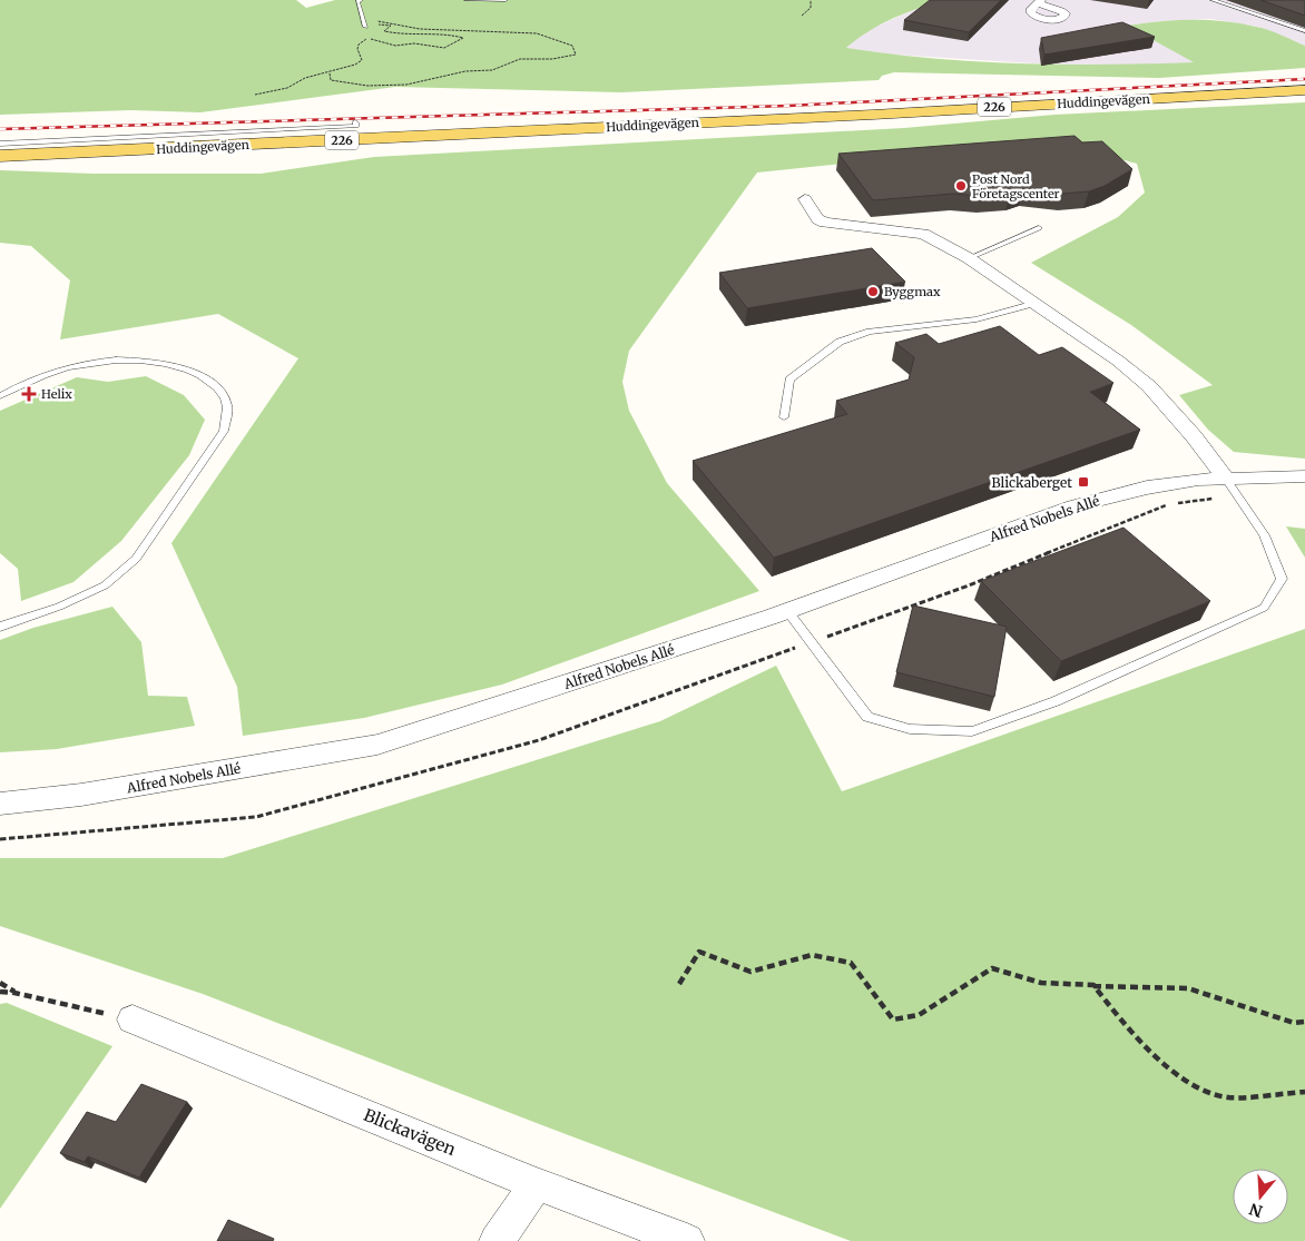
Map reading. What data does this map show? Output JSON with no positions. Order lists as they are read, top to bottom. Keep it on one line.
{"streets":{"main road":["Huddingevägen","226"],"street":["Alfred Nobels Allé","Blickavägen"]},"places":{"other":["Post Nord Företagscenter","Byggmax"],"health":["Helix"],"transit":["Blickaberget"]},"north":"bottom"}
